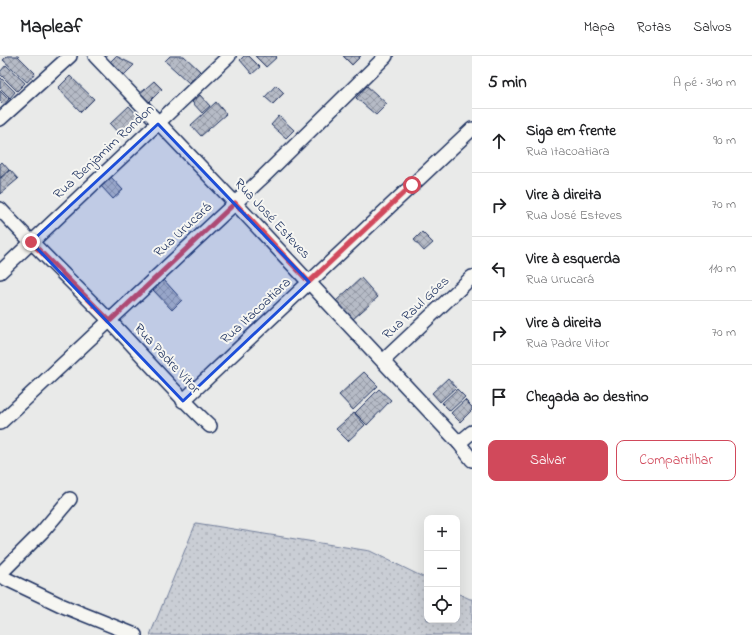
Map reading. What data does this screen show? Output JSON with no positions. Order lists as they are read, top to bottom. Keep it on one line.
{"streets":{"street":["Rua Benjamim Rondon","Rua José Esteves","Rua Urucará","Rua Raul Góes","Rua Itacoatiara","Rua Padre Vitor"]},"crossings":[["Rua Benjamim Rondon","Rua José Esteves"],["Rua Benjamim Rondon","Rua Padre Vitor"],["Rua José Esteves","Rua Urucará"],["Rua José Esteves","Rua Raul Góes"],["Rua José Esteves","Rua Itacoatiara"],["Rua Urucará","Rua Padre Vitor"],["Rua Itacoatiara","Rua Padre Vitor"]],"page":{"header":"Mapleaf","nav":["Mapa","Rotas","Salvos"],"heading":["5 min","A pé · 340 m"],"list":[["Siga em frente","Rua Itacoatiara","90 m"],["Vire à direita","Rua José Esteves","70 m"],["Vire à esquerda","Rua Urucará","110 m"],["Vire à direita","Rua Padre Vitor","70 m"],"Chegada ao destino"],"buttons":["Salvar","Compartilhar"],"map_buttons":["+","−"]}}
